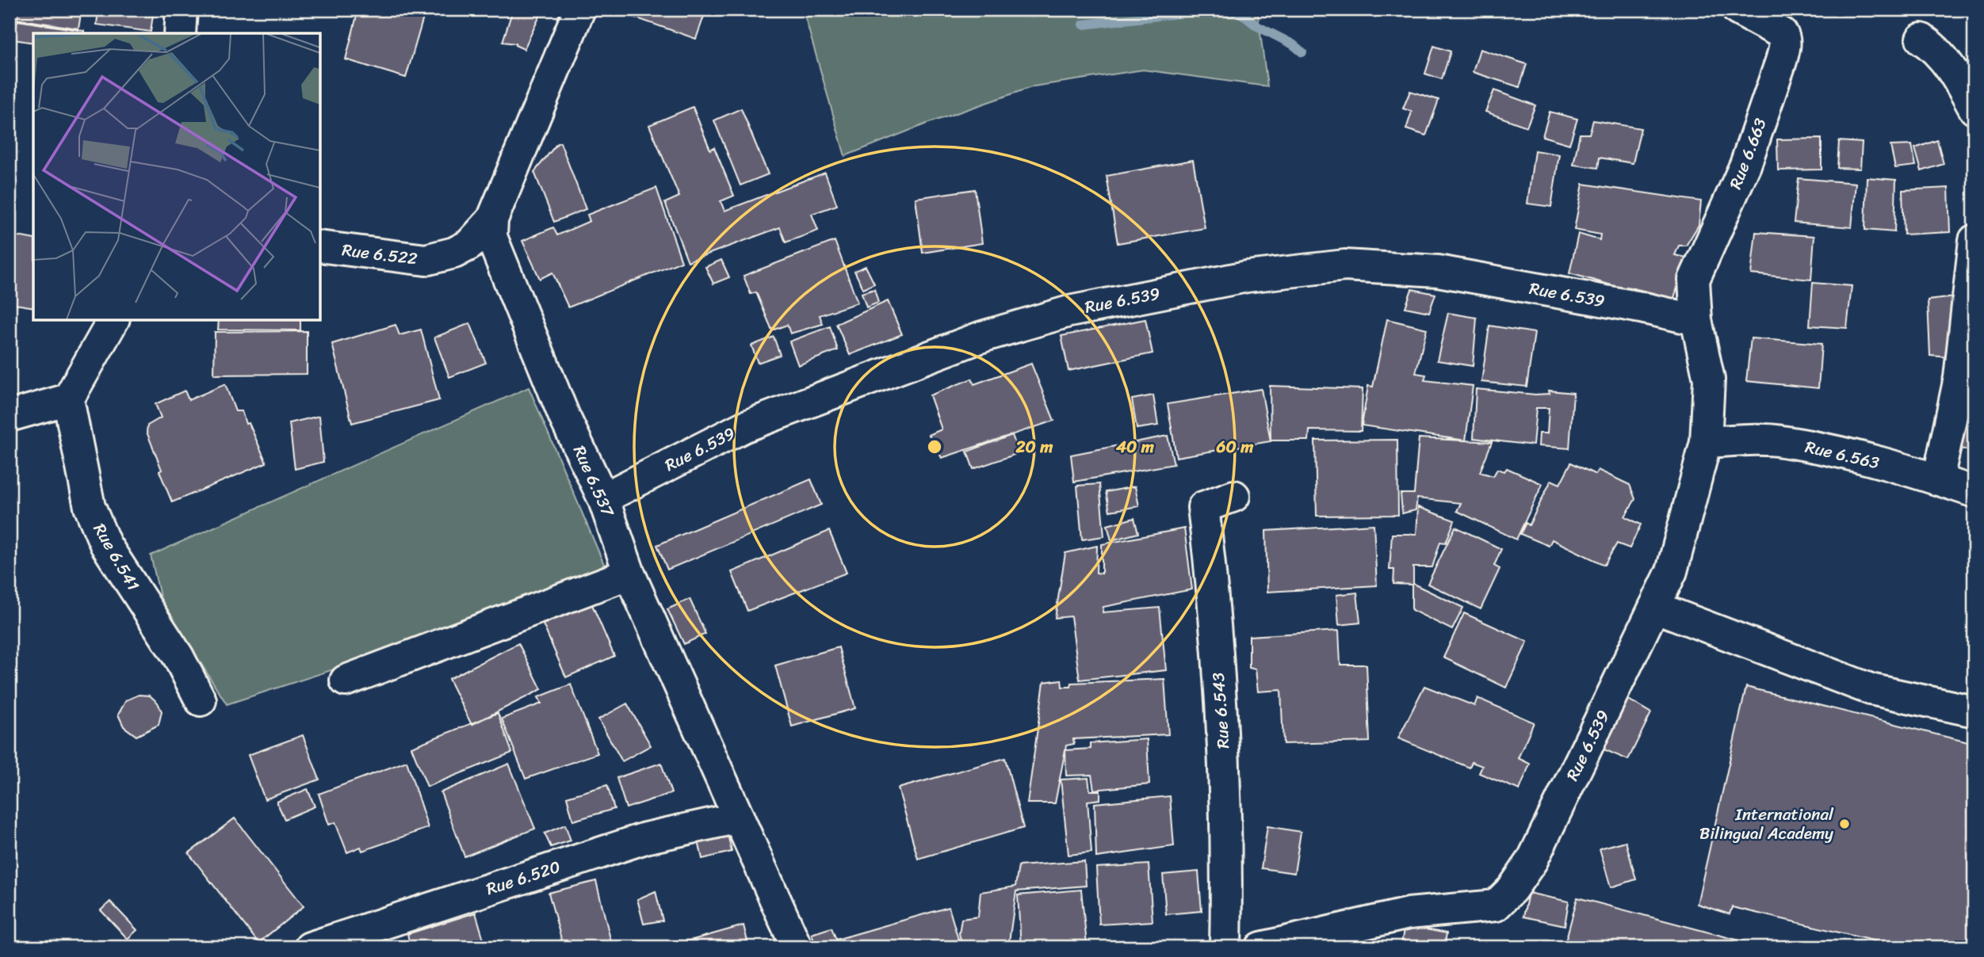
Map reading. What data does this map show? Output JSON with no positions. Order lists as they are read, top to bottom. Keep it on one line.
{"streets":{"street":["Rue 6.663","Rue 6.522","Rue 6.539","Rue 6.563","Rue 6.537","Rue 6.541","Rue 6.543","Rue 6.520"]},"crossings":[["Rue 6.663","Rue 6.539"],["Rue 6.522","Rue 6.537"],["Rue 6.539","Rue 6.563"],["Rue 6.539","Rue 6.537"],["Rue 6.537","Rue 6.520"]],"places":["International Bilingual Academy"],"rings":["20 m","40 m","60 m"]}
